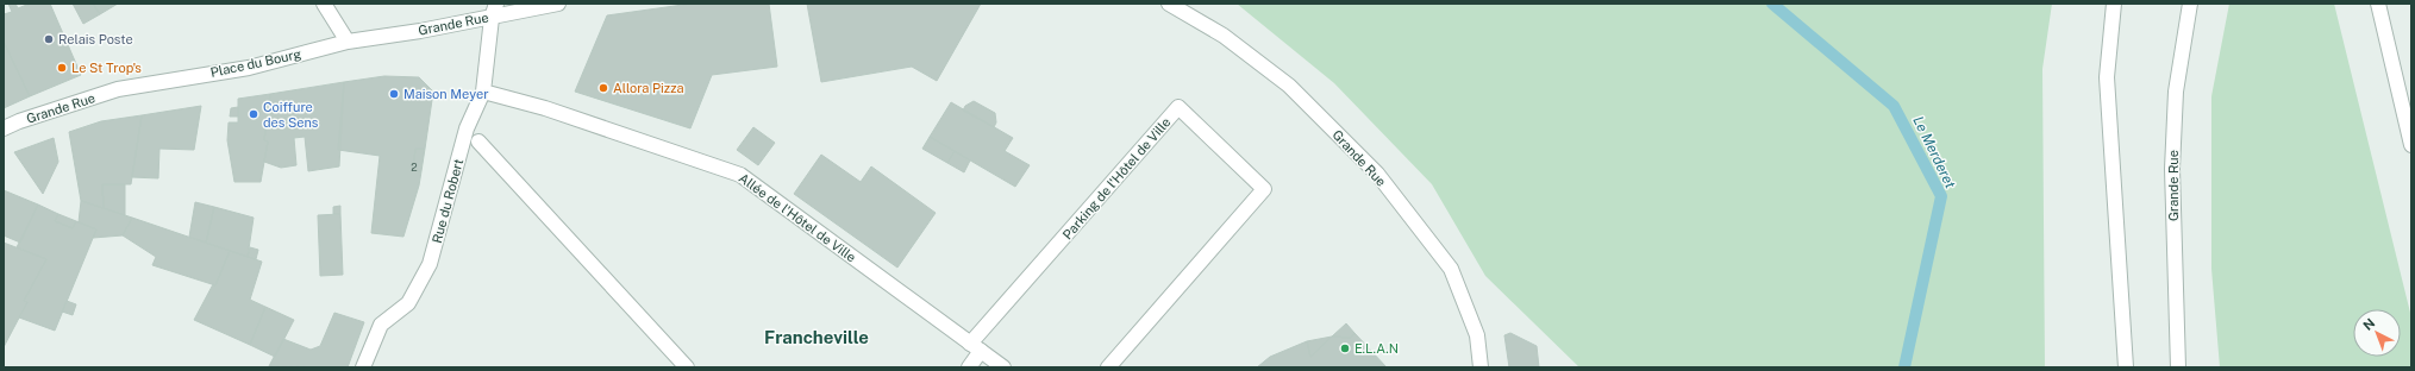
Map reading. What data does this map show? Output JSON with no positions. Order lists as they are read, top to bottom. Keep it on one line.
{"streets":{"street":["Grande Rue","Place du Bourg","Parking de l'Hôtel de Ville","Rue du Robert","Allée de l'Hôtel de Ville"]},"crossings":[["Grande Rue","Place du Bourg"],["Grande Rue","Rue du Robert"],["Parking de l'Hôtel de Ville","Allée de l'Hôtel de Ville"],["Rue du Robert","Allée de l'Hôtel de Ville"]],"districts":["Francheville"],"water":["Le Merderet"],"places":["Relais Poste","Le St Trop's","Allora Pizza","Maison Meyer","Coiffure des Sens","E.L.A.N"],"house_numbers":["2"],"north":"top left"}
